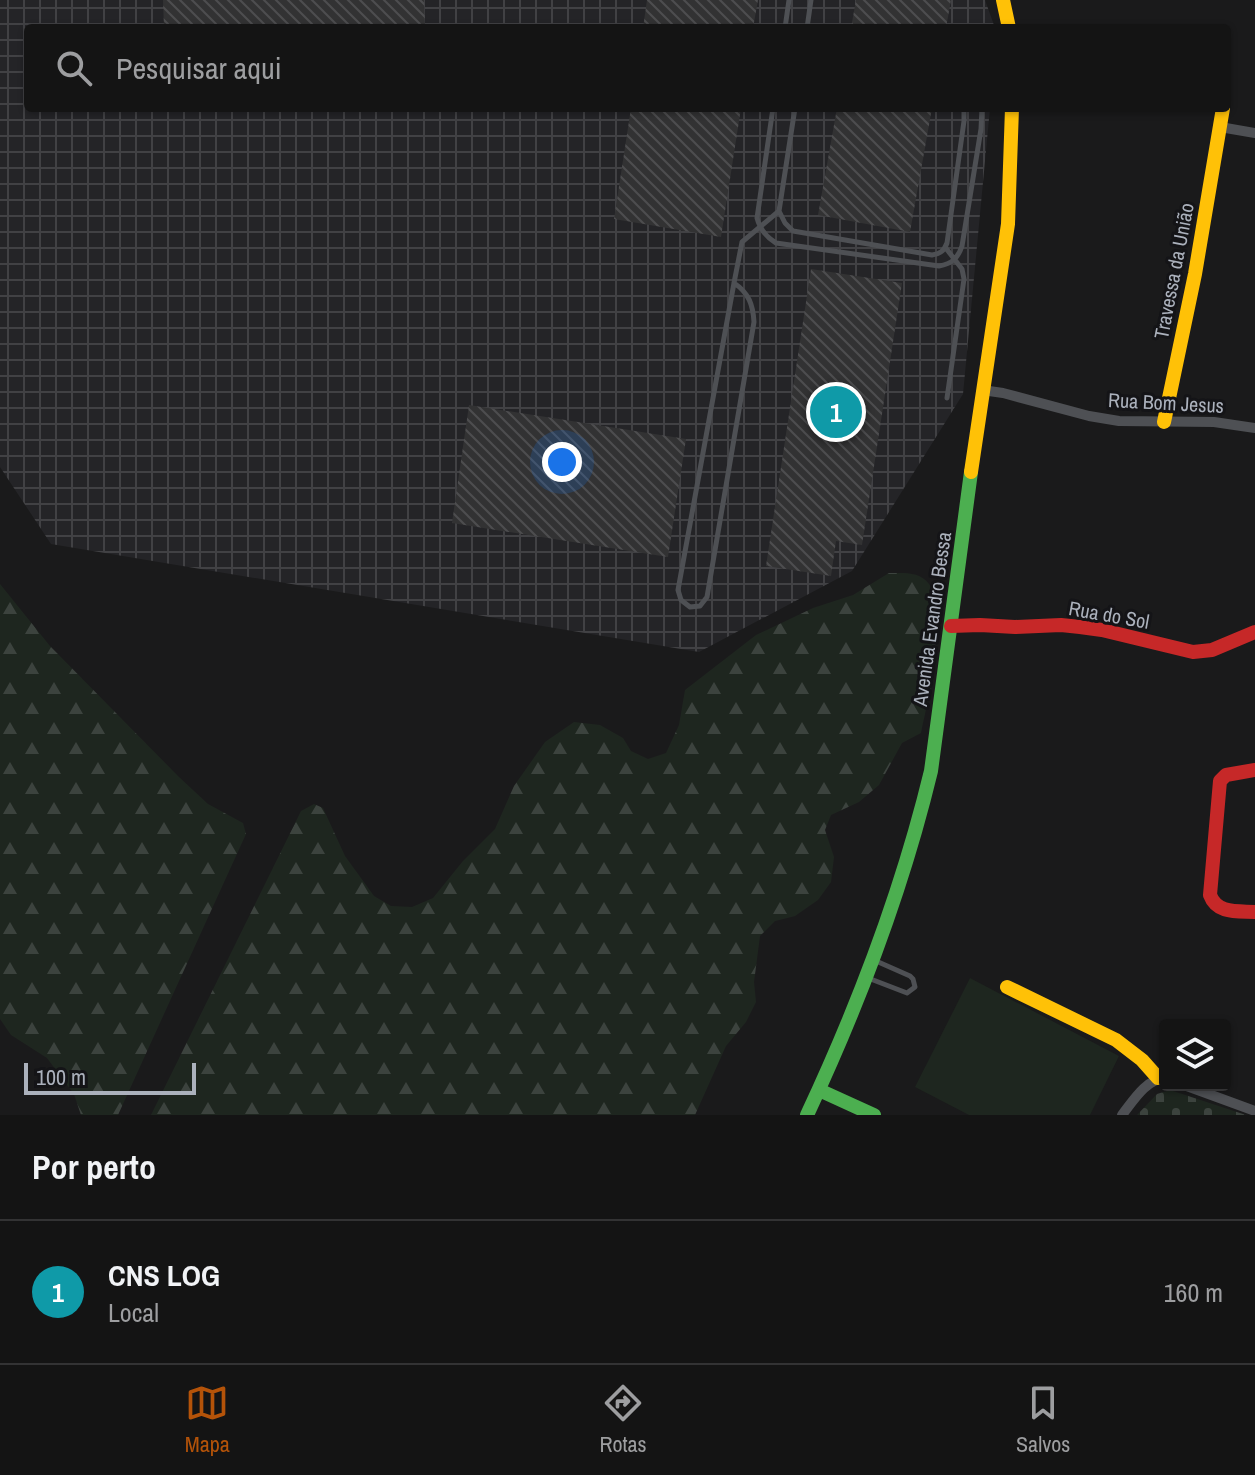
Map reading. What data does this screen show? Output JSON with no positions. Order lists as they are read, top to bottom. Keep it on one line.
{"streets":{"street":["Travessa da União","Rua Bom Jesus","Rua do Sol","Avenida Evandro Bessa"]},"crossings":[["Travessa da União","Rua Bom Jesus"],["Rua Bom Jesus","Avenida Evandro Bessa"],["Rua do Sol","Avenida Evandro Bessa"]],"scale_bar":"100 m","page":{"search":"Pesquisar aqui","pins":"1","scale":"100 m","heading":"Por perto","list":[{"mark":"1","name":"CNS LOG","note":"Local","value":"160 m"}],"nav":["Mapa","Rotas","Salvos"]}}
